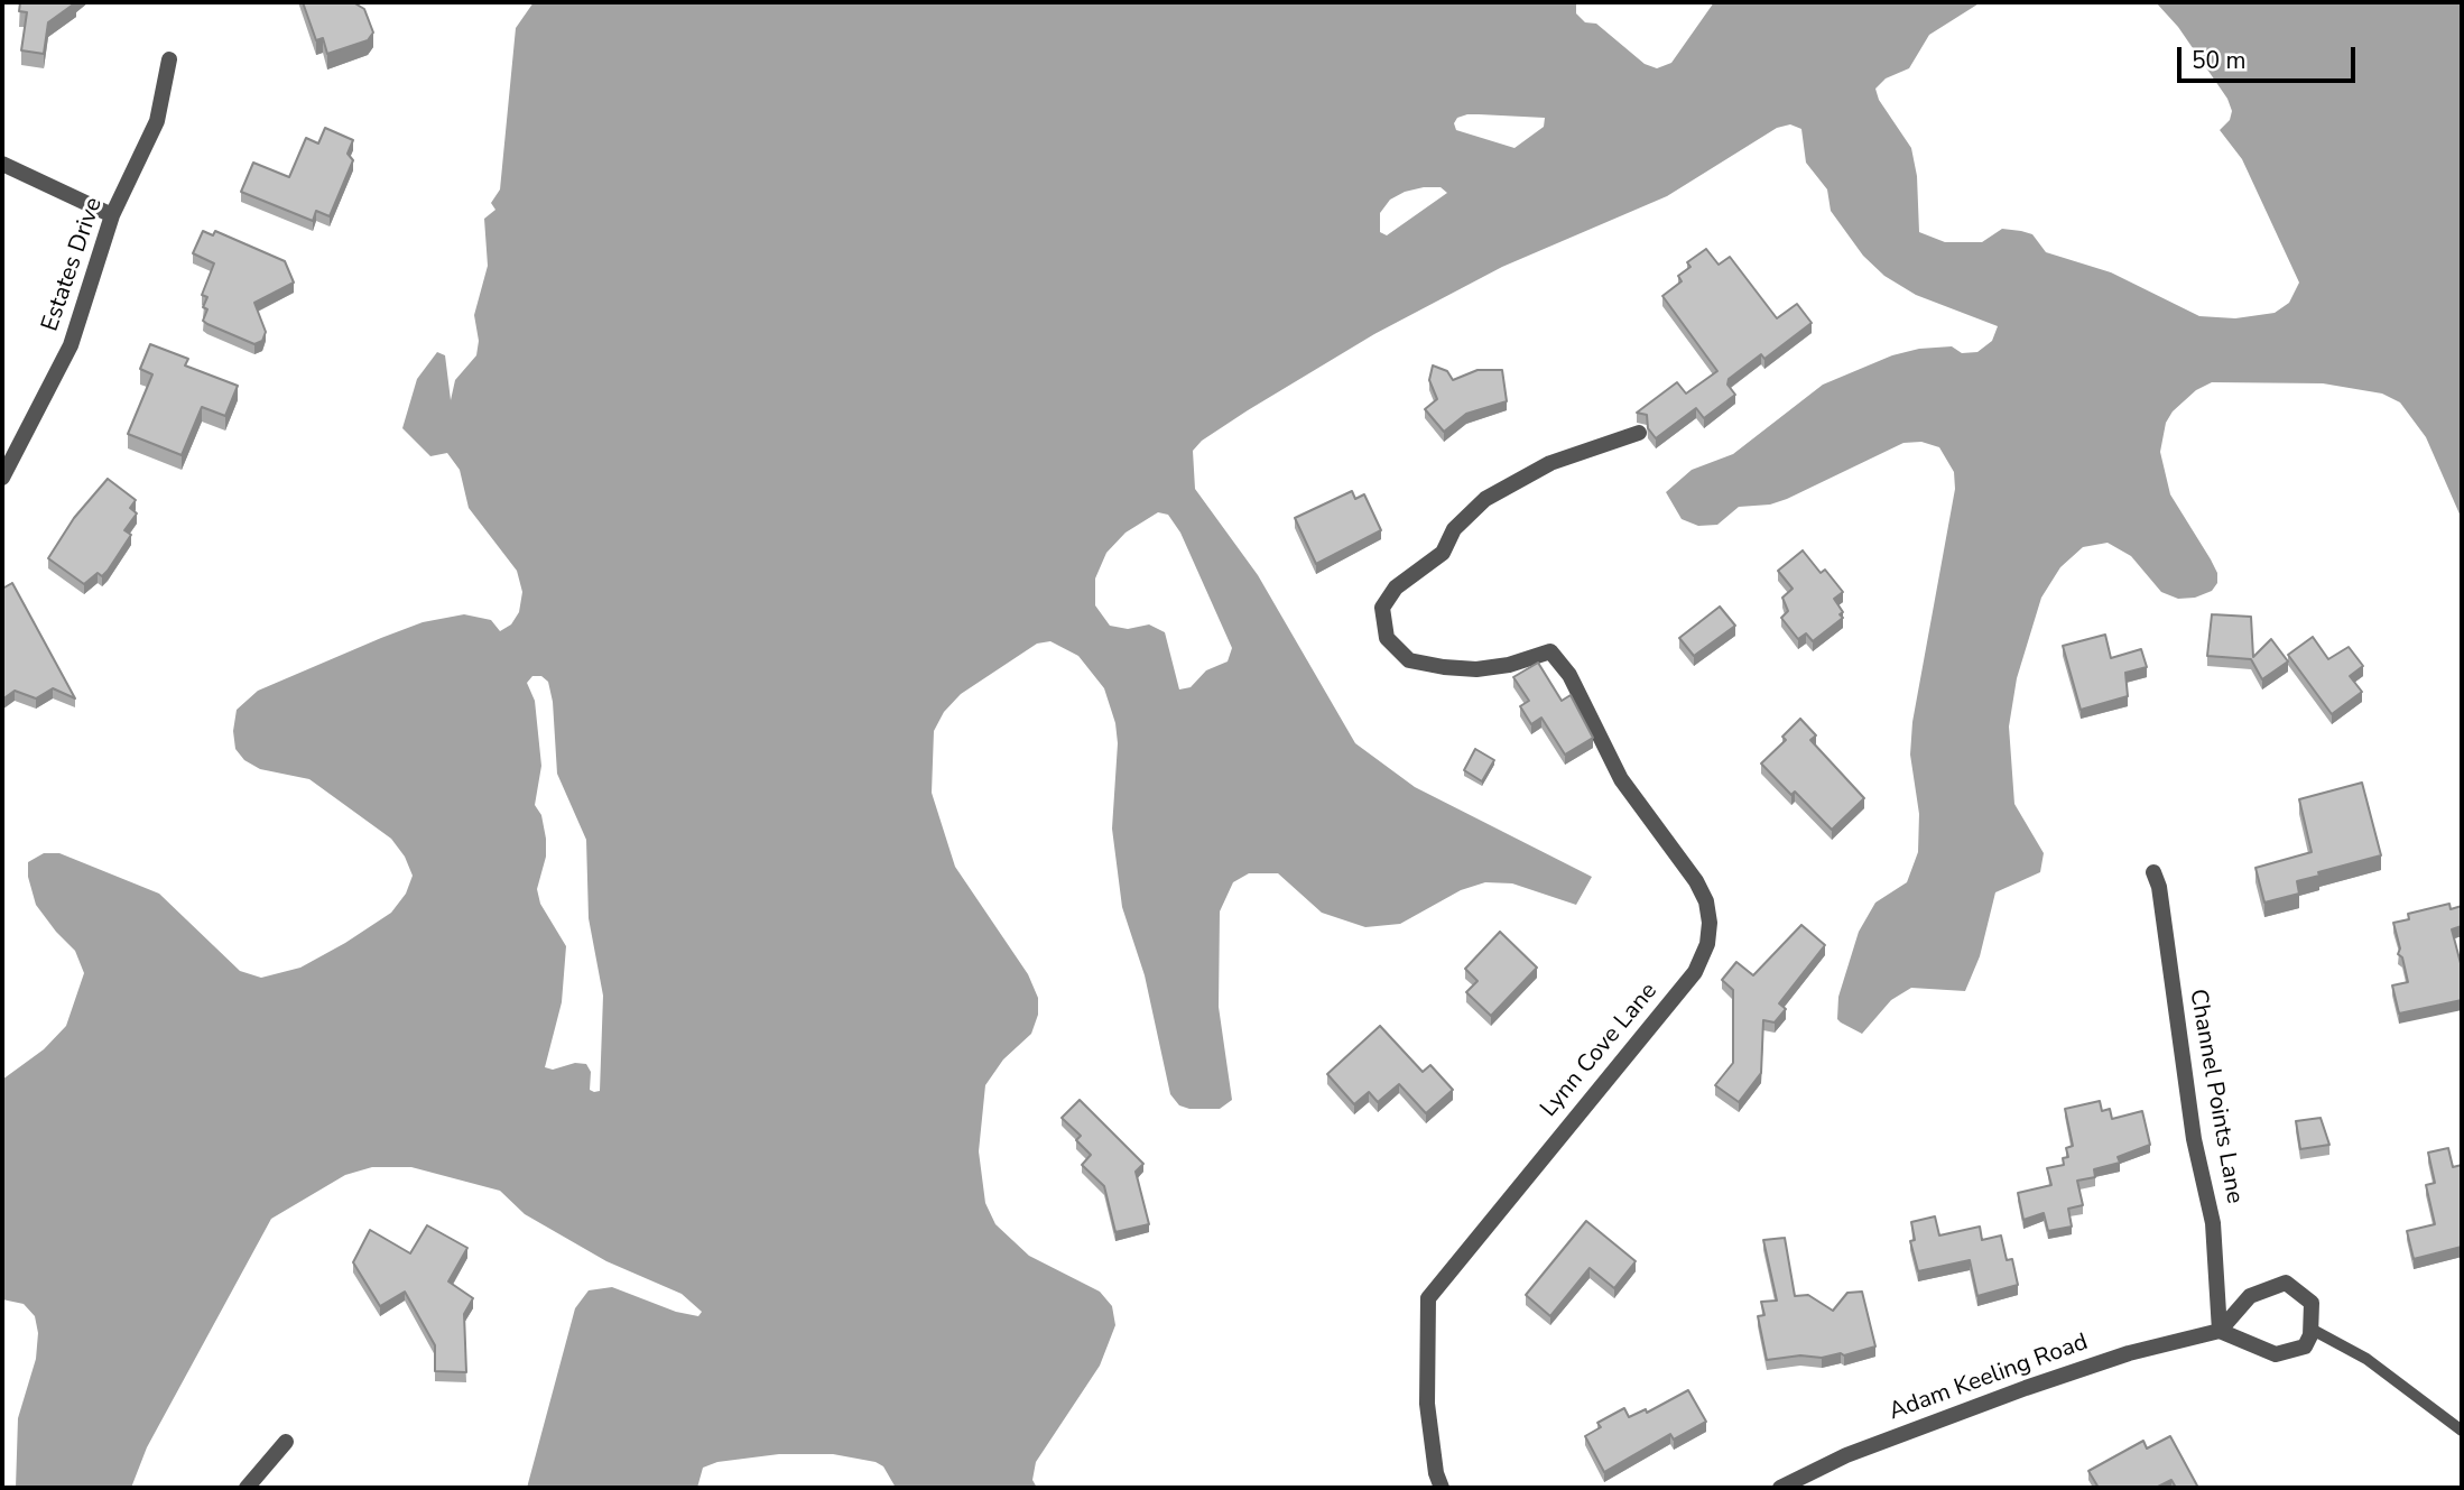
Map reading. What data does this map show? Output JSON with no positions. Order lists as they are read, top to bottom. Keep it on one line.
{"streets":{"street":["Estates Drive","Lynn Cove Lane","Channel Points Lane","Adam Keeling Road"]},"crossings":[["Channel Points Lane","Adam Keeling Road"]],"scale_bar":"50 m"}
